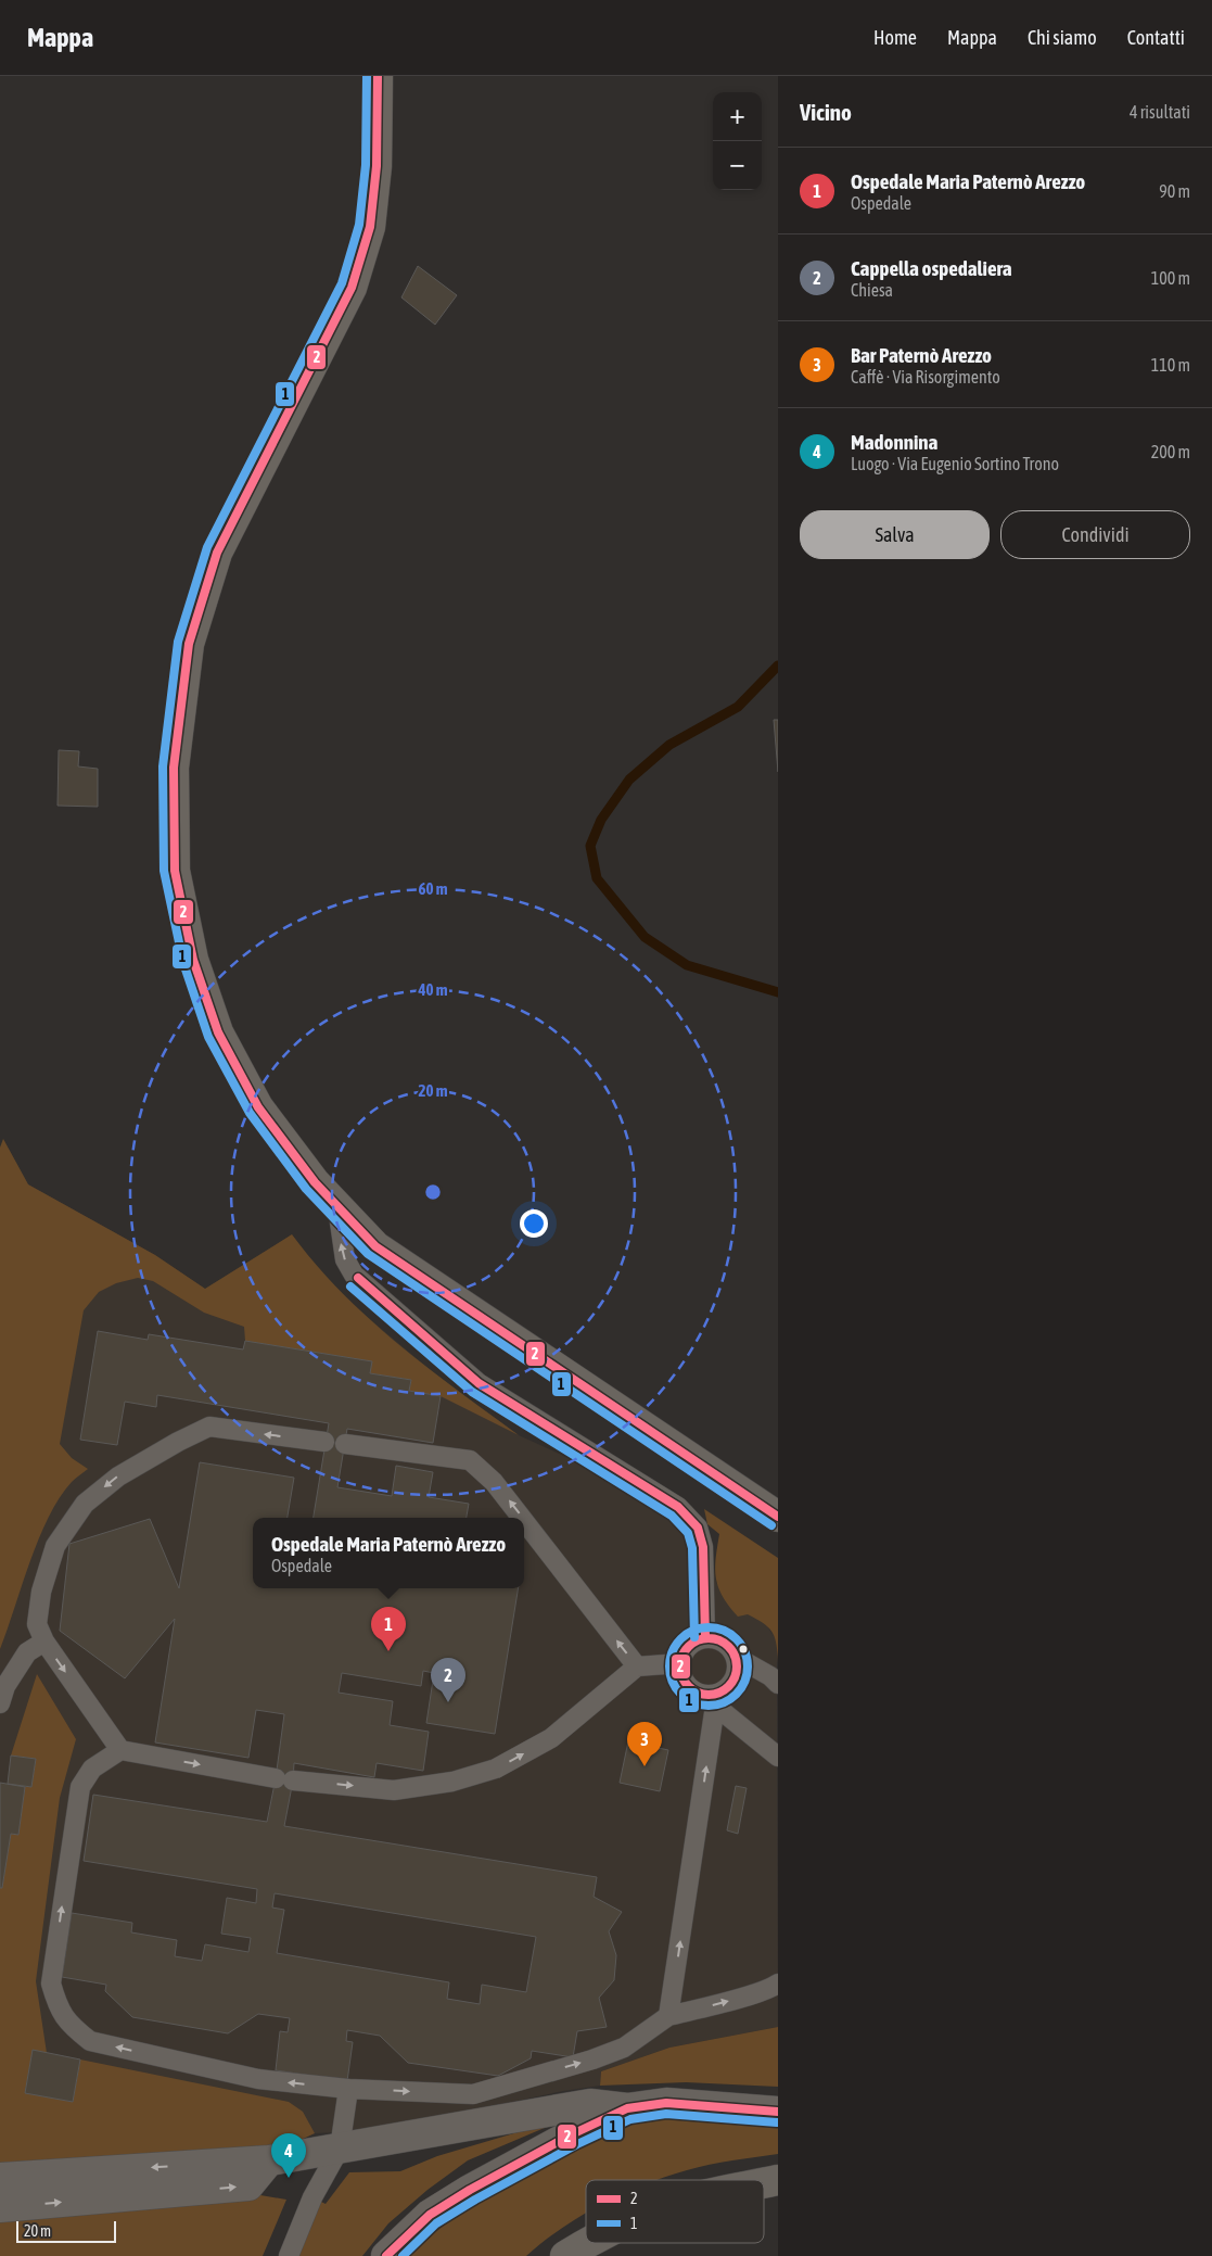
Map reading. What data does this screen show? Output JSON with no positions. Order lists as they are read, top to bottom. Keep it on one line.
{"lines":["transit line 2","transit line 1"],"legend":["2","1"],"scale_bar":"20 m","page":{"header":"Mappa","nav":["Home","Mappa","Chi siamo","Contatti"],"heading":["Vicino","4 risultati"],"map_buttons":["+","−"],"list":[{"mark":"1","name":"Ospedale Maria Paternò Arezzo","note":"Ospedale","value":"90 m"},{"mark":"2","name":"Cappella ospedaliera","note":"Chiesa","value":"100 m"},{"mark":"3","name":"Bar Paternò Arezzo","note":"Caffè · Via Risorgimento","value":"110 m"},{"mark":"4","name":"Madonnina","note":"Luogo · Via Eugenio Sortino Trono","value":"200 m"}],"buttons":["Salva","Condividi"],"popup":["Ospedale Maria Paternò Arezzo","Ospedale"],"pins":["1","2","3","4"],"scale":"20 m"},"rings":["60 m","40 m","20 m"]}
